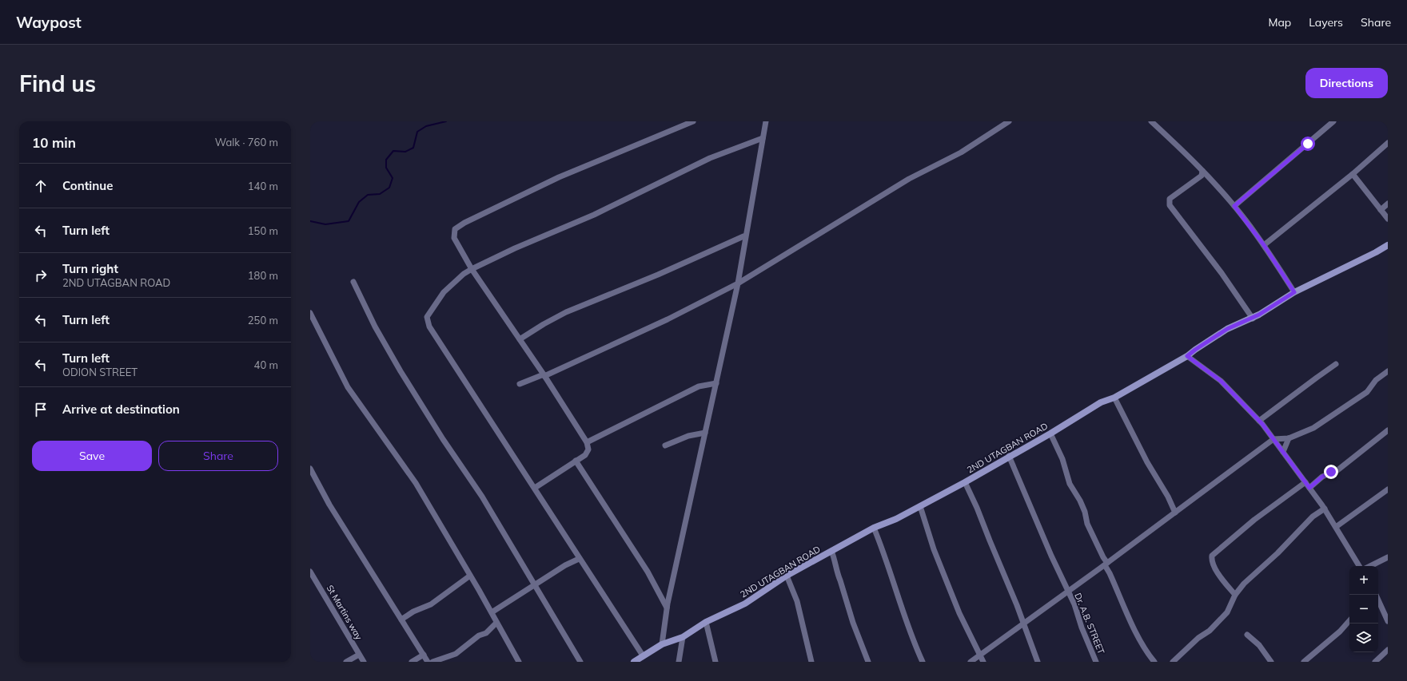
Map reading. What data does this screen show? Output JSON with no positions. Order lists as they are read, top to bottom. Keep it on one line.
{"streets":{"street":["2ND UTAGBAN ROAD","St Martins way","Dr. A.B. STREET"]},"crossings":[["2ND UTAGBAN ROAD","Dr. A.B. STREET"]],"page":{"header":"Waypost","nav":["Map","Layers","Share"],"buttons":["Directions",["Save","Share"]],"title":"Find us","heading":["10 min","Walk · 760 m"],"list":[["Continue","140 m"],["Turn left","150 m"],["Turn right","2ND UTAGBAN ROAD","180 m"],["Turn left","250 m"],["Turn left","ODION STREET","40 m"],"Arrive at destination"],"map_buttons":["+","−"]}}
